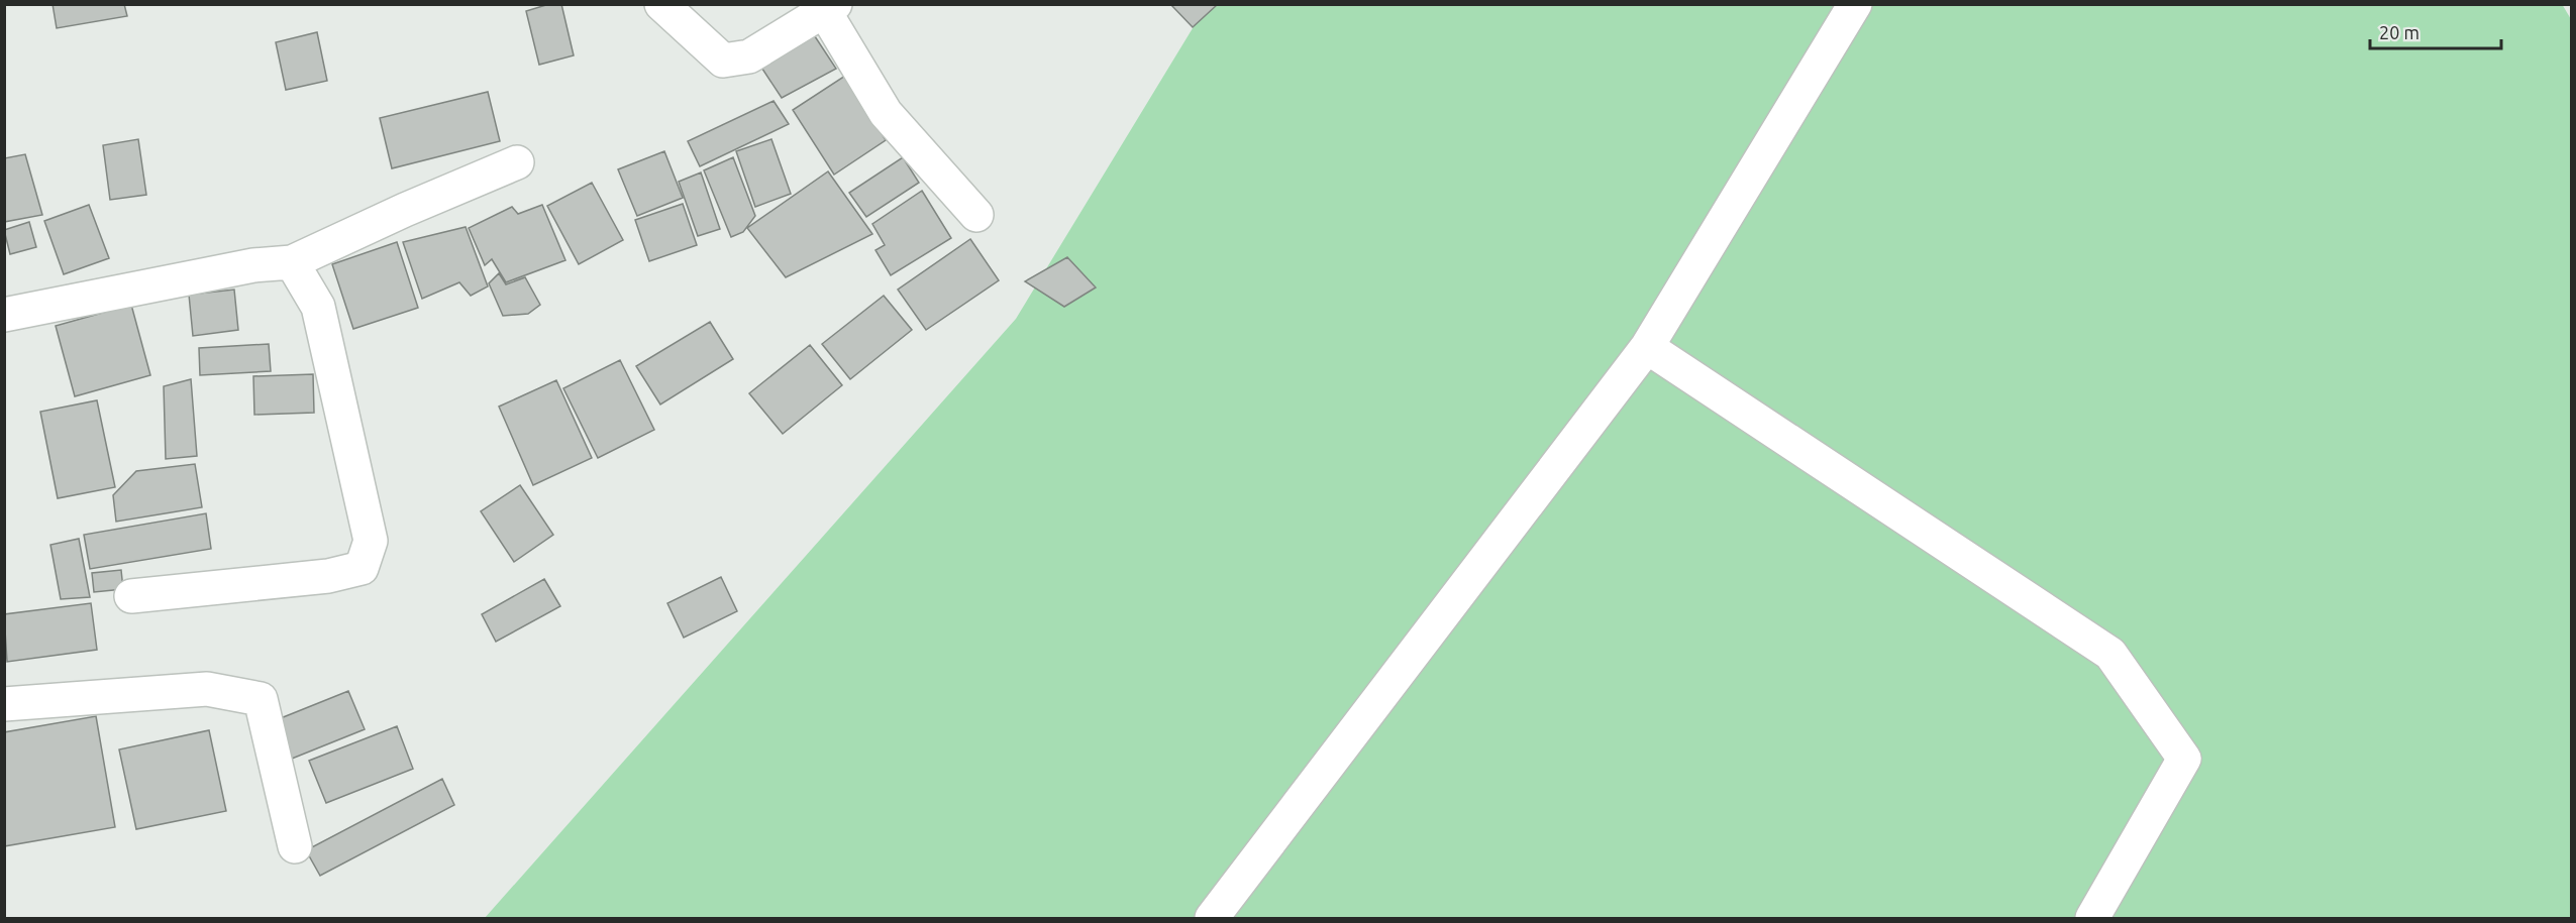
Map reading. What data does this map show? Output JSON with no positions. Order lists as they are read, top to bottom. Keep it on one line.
{"scale_bar":"20 m"}
